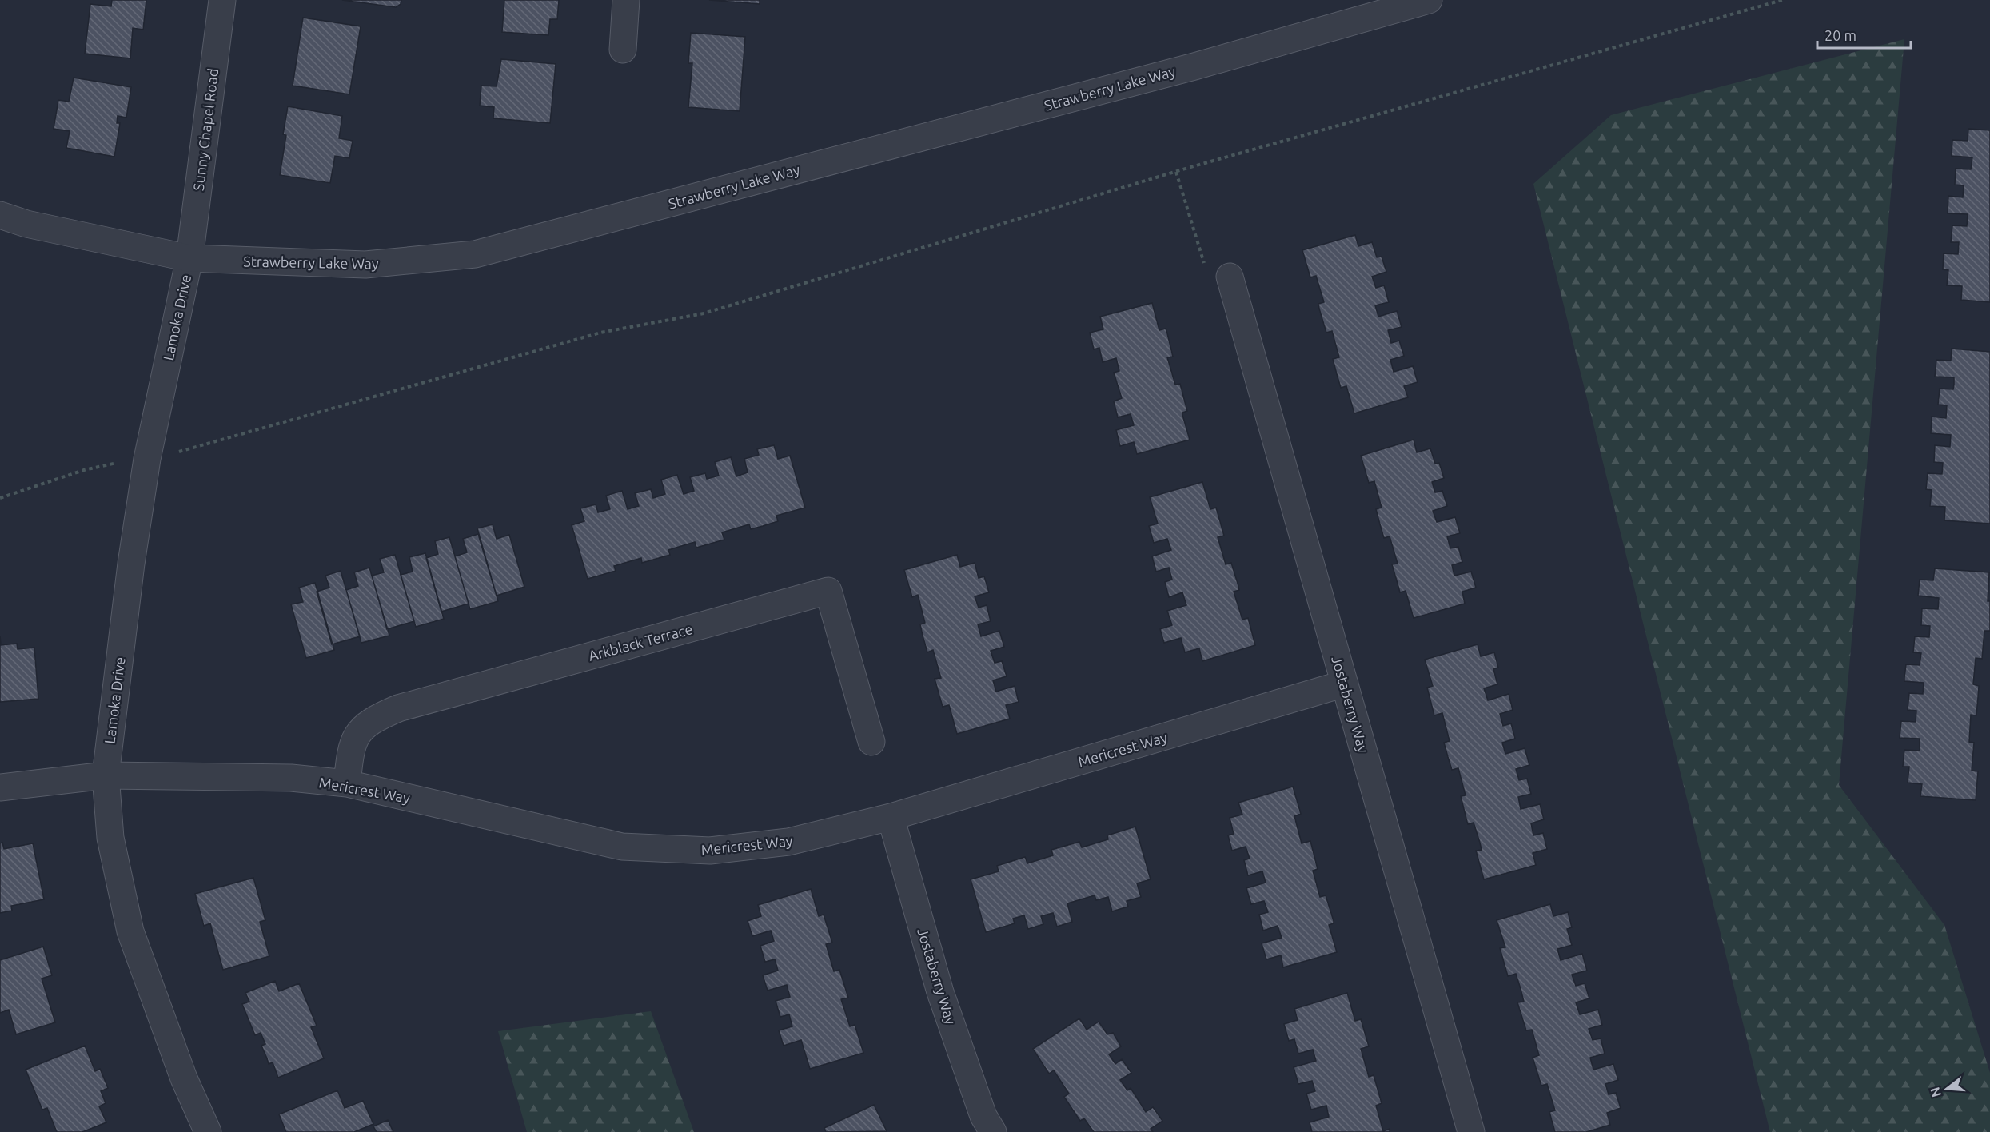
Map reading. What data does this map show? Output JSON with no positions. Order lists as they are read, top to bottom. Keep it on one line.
{"streets":{"street":["Strawberry Lake Way","Sunny Chapel Road","Lamoka Drive","Arkblack Terrace","Jostaberry Way","Mericrest Way"]},"crossings":[["Strawberry Lake Way","Sunny Chapel Road"],["Strawberry Lake Way","Lamoka Drive"],["Sunny Chapel Road","Lamoka Drive"],["Lamoka Drive","Mericrest Way"],["Arkblack Terrace","Mericrest Way"],["Jostaberry Way","Mericrest Way"]],"scale_bar":"20 m","north":"left"}
